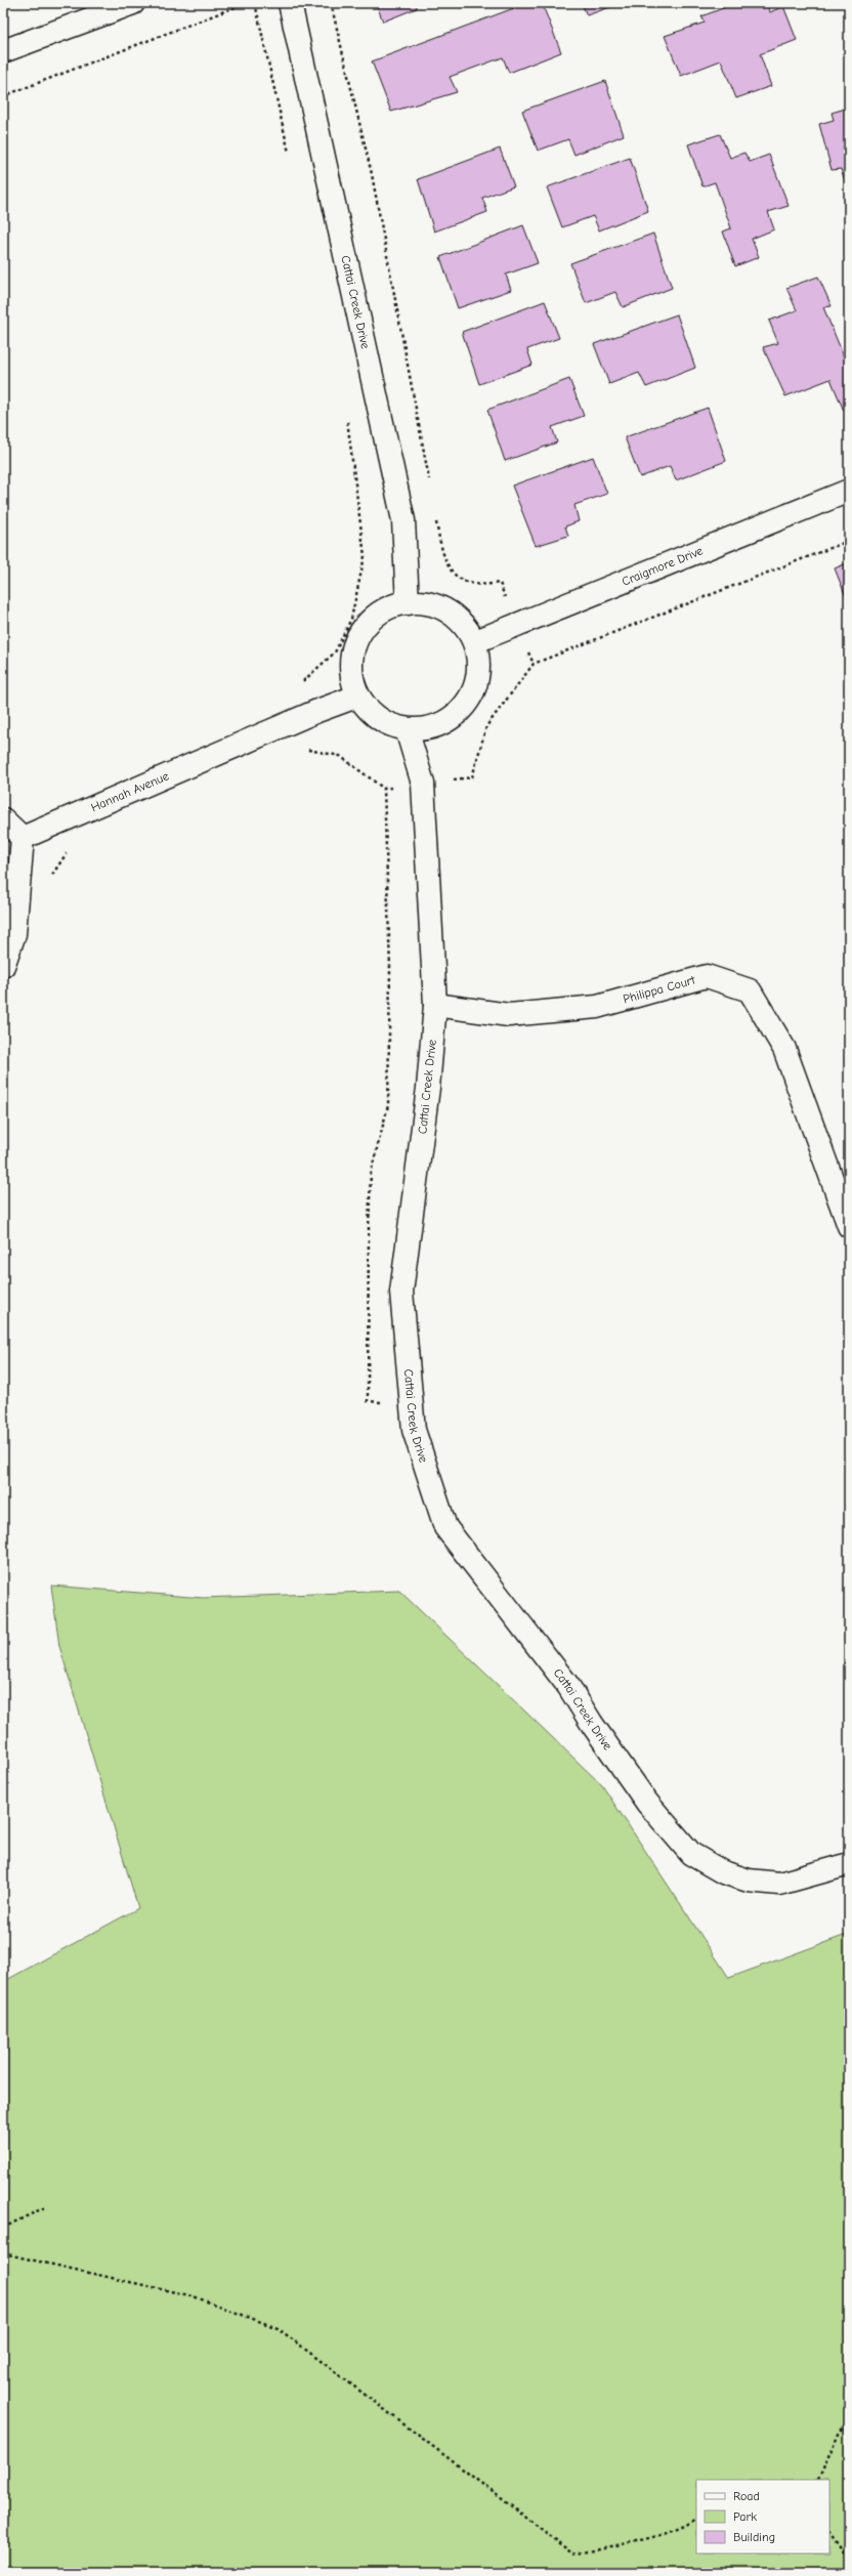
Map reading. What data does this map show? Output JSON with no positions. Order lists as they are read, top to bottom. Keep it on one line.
{"streets":{"street":["Cattai Creek Drive","Craigmore Drive","Hannah Avenue","Philippa Court"]},"crossings":[["Cattai Creek Drive","Craigmore Drive"],["Cattai Creek Drive","Hannah Avenue"],["Cattai Creek Drive","Philippa Court"],["Craigmore Drive","Hannah Avenue"]],"legend":["Road","Park","Building"]}
